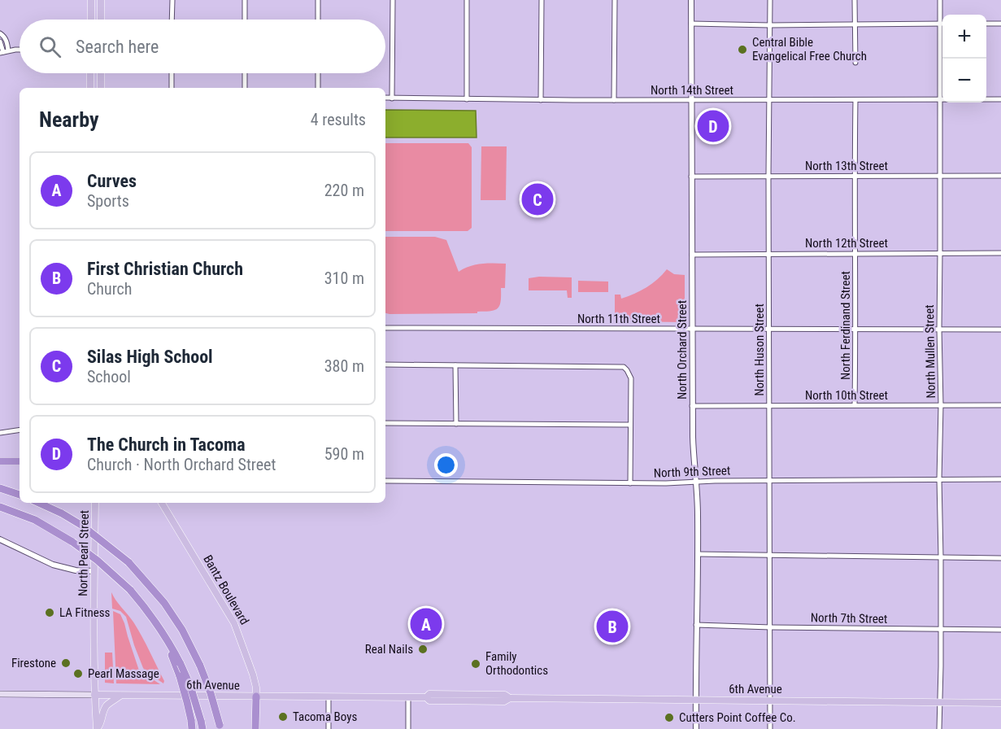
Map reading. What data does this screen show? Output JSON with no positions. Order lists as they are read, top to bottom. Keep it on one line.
{"streets":{"main road":["North Pearl Street","Bantz Boulevard","6th Avenue"],"street":["North 14th Street","North 13th Street","North 12th Street","North 11th Street","North Ferdinand Street","North Orchard Street","North Huson Street","North Mullen Street","North 10th Street","North 9th Street","North 7th Street"]},"crossings":[["North 14th Street","North Ferdinand Street"],["North 14th Street","North Orchard Street"],["North 14th Street","North Huson Street"],["North 14th Street","North Mullen Street"],["North 13th Street","North Ferdinand Street"],["North 13th Street","North Orchard Street"],["North 13th Street","North Huson Street"],["North 13th Street","North Mullen Street"],["North 12th Street","North Ferdinand Street"],["North 12th Street","North Orchard Street"],["North 12th Street","North Huson Street"],["North 12th Street","North Mullen Street"],["North 11th Street","North Ferdinand Street"],["North 11th Street","North Orchard Street"],["North 11th Street","North Huson Street"],["North 11th Street","North Mullen Street"],["North Ferdinand Street","North 10th Street"],["North Orchard Street","North 10th Street"],["North Orchard Street","North 9th Street"],["North Orchard Street","North 7th Street"],["North Orchard Street","6th Avenue"],["North Huson Street","North 10th Street"],["North Huson Street","North 9th Street"],["North Huson Street","North 7th Street"],["North Huson Street","6th Avenue"],["North Mullen Street","North 10th Street"],["North Mullen Street","North 9th Street"],["North Mullen Street","North 7th Street"],["North Mullen Street","6th Avenue"],["North Pearl Street","6th Avenue"],["Bantz Boulevard","6th Avenue"]],"places":["Central Bible Evangelical Free Church","LA Fitness","Real Nails","Firestone","Family Orthodontics","Pearl Massage","Tacoma Boys","Cutters Point Coffee Co."],"page":{"map_buttons":["+","−"],"search":"Search here","heading":["Nearby","4 results"],"pins":["D","C","A","B"],"list":[{"mark":"A","name":"Curves","note":"Sports","value":"220 m"},{"mark":"B","name":"First Christian Church","note":"Church","value":"310 m"},{"mark":"C","name":"Silas High School","note":"School","value":"380 m"},{"mark":"D","name":"The Church in Tacoma","note":"Church · North Orchard Street","value":"590 m"}]}}
